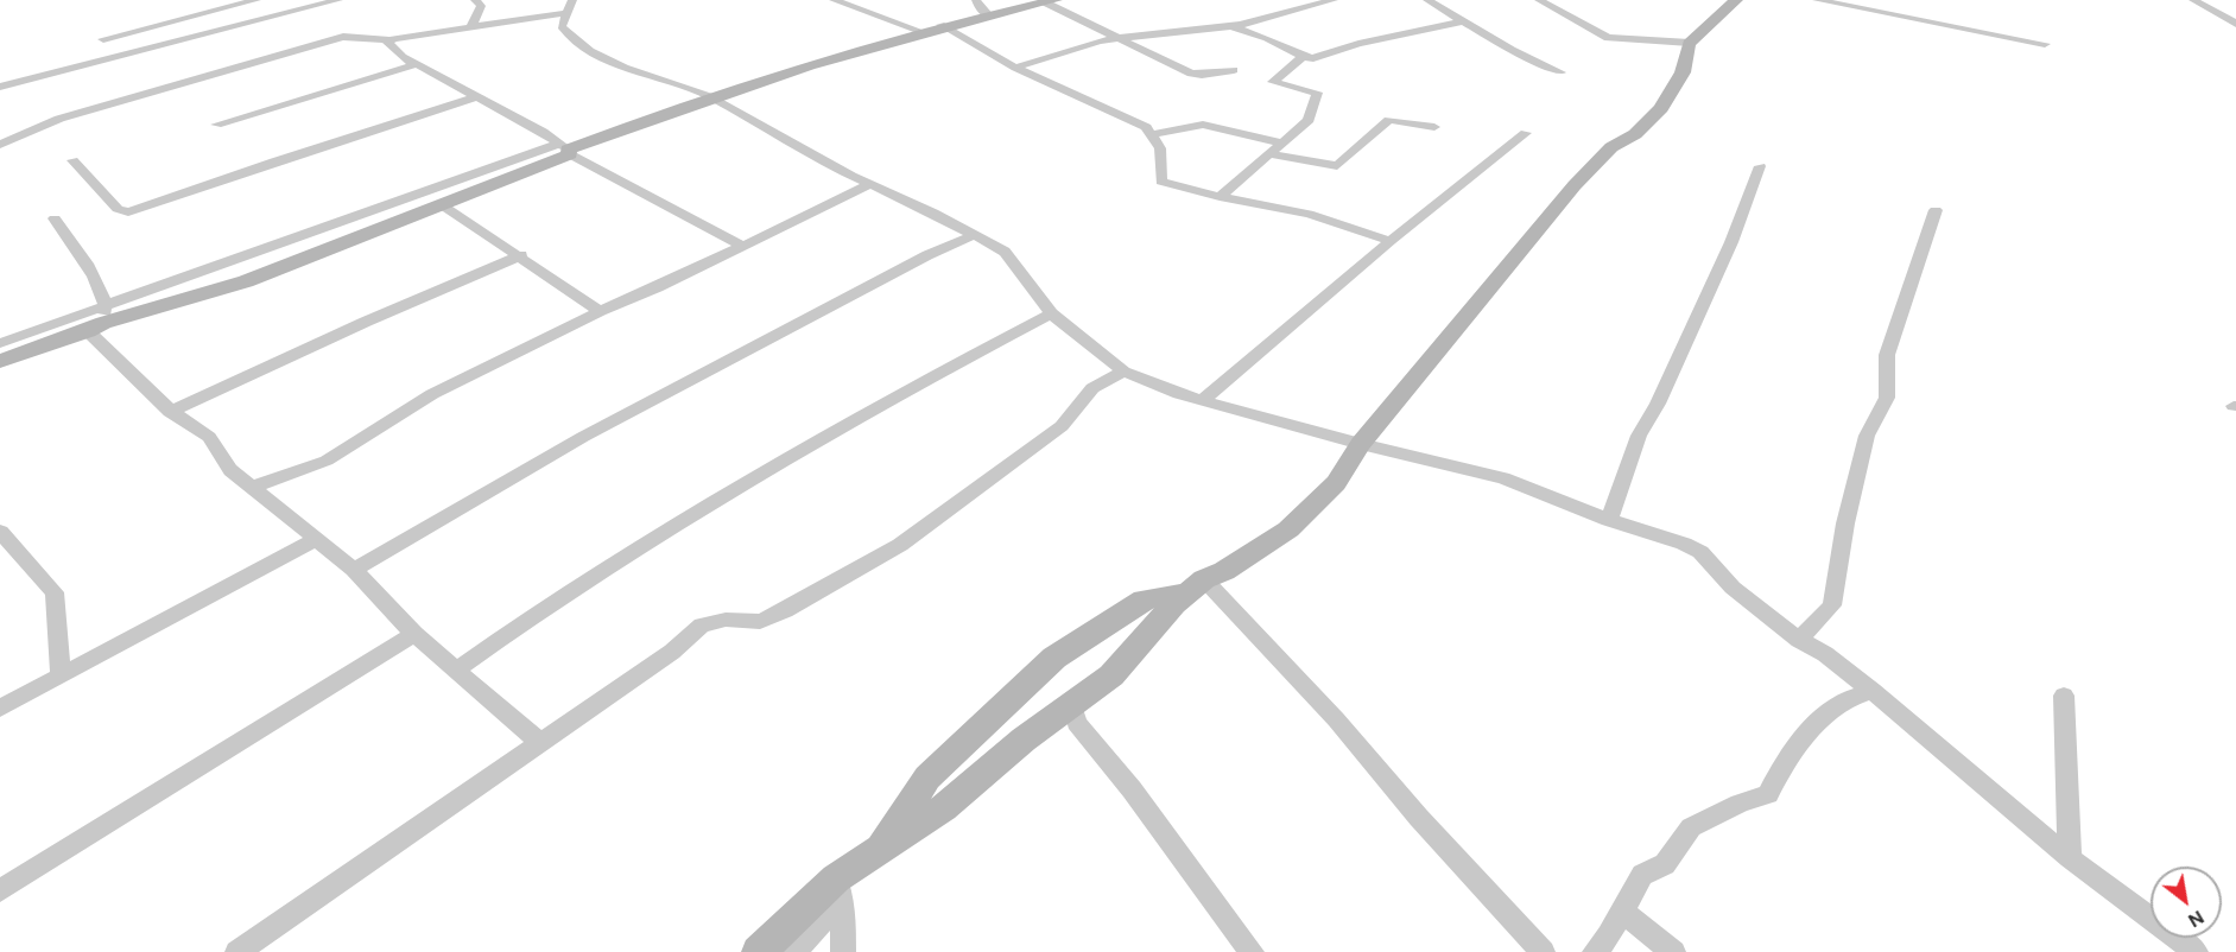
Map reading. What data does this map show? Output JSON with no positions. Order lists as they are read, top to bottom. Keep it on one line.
{"north":"bottom right"}
